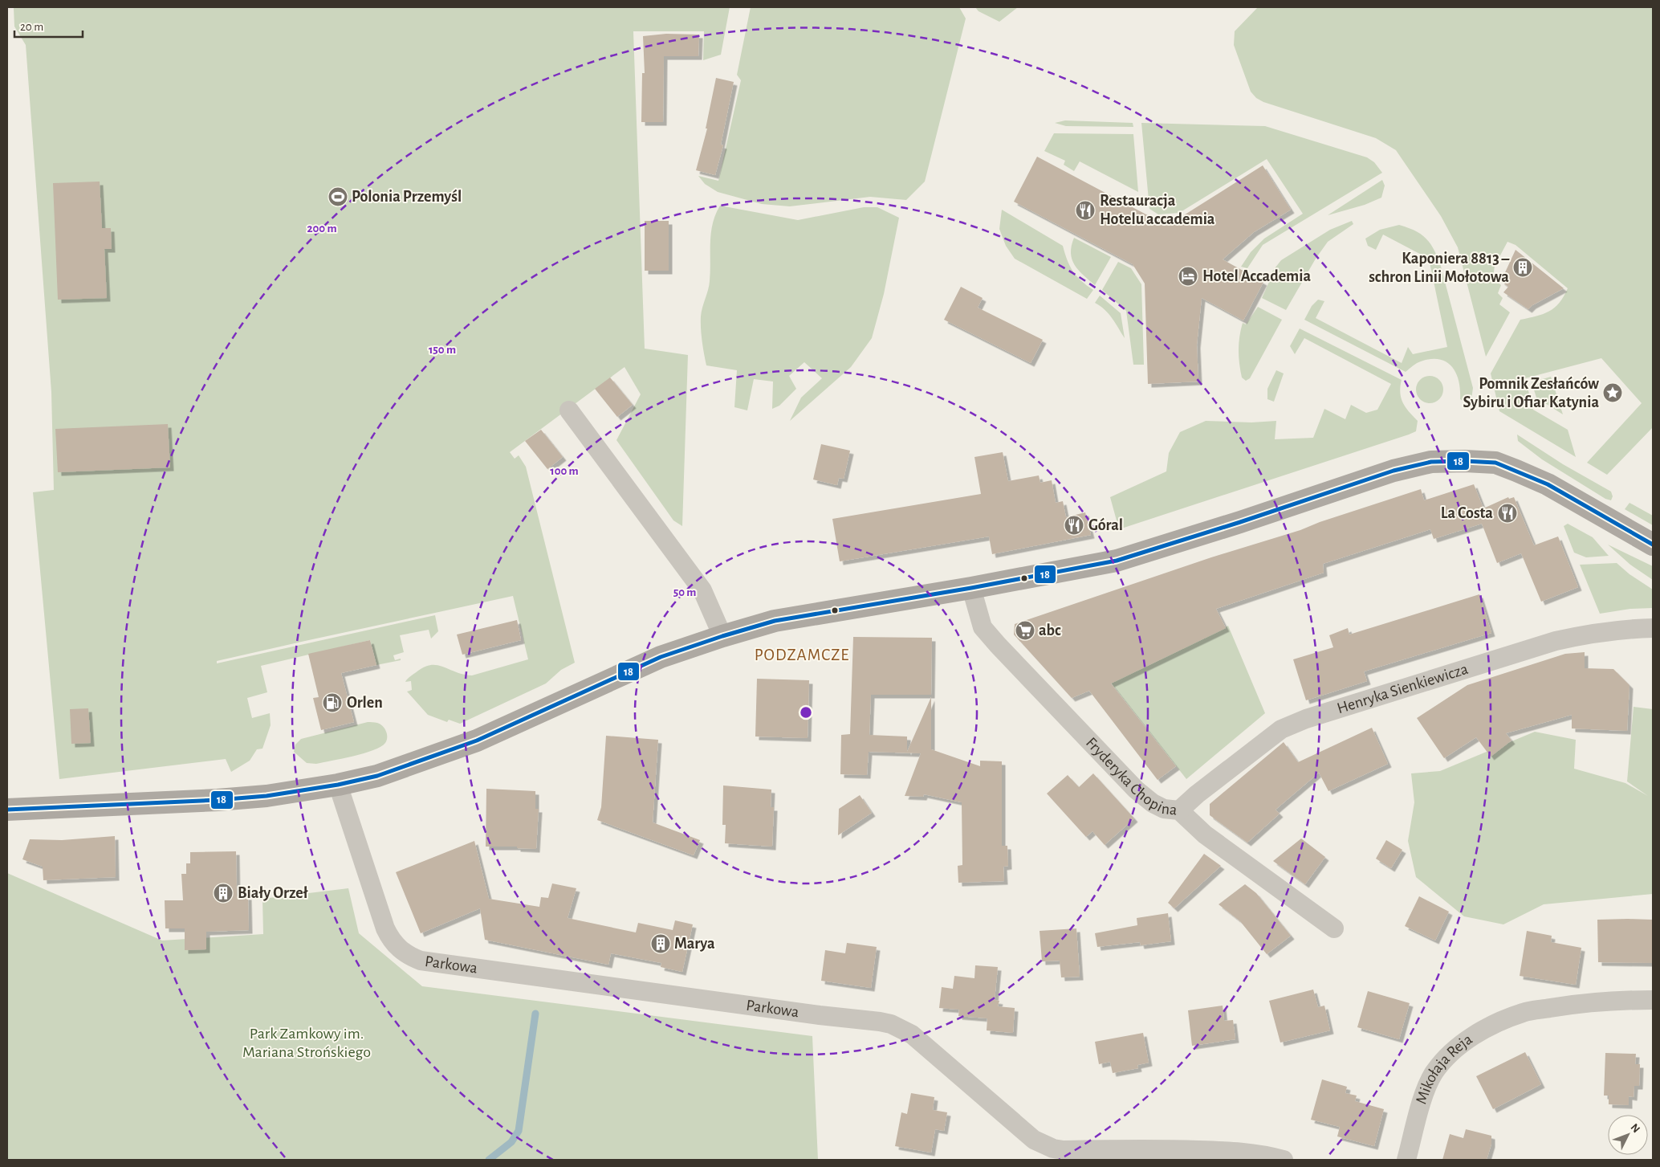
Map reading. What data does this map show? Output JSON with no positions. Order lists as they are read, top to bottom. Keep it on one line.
{"streets":{"street":["Henryka Sienkiewicza","Fryderyka Chopina","Parkowa","Mikołaja Reja"]},"crossings":[["Henryka Sienkiewicza","Fryderyka Chopina"]],"districts":["PODZAMCZE"],"parks":["Park Zamkowy im. Mariana Strońskiego"],"places":{"sports":["Polonia Przemyśl"],"restaurant":["Restauracja Hotelu accademia","La Costa","Góral"],"building":["Kaponiera 8813 – schron Linii Mołotowa","Biały Orzeł","Marya"],"hotel":["Hotel Accademia"],"place":["Pomnik Zesłańców Sybiru i Ofiar Katynia"],"supermarket":["abc"],"fuel station":["Orlen"]},"lines":["transit line 18"],"scale_bar":"20 m","north":"top right","rings":["200 m","150 m","100 m","50 m"]}
